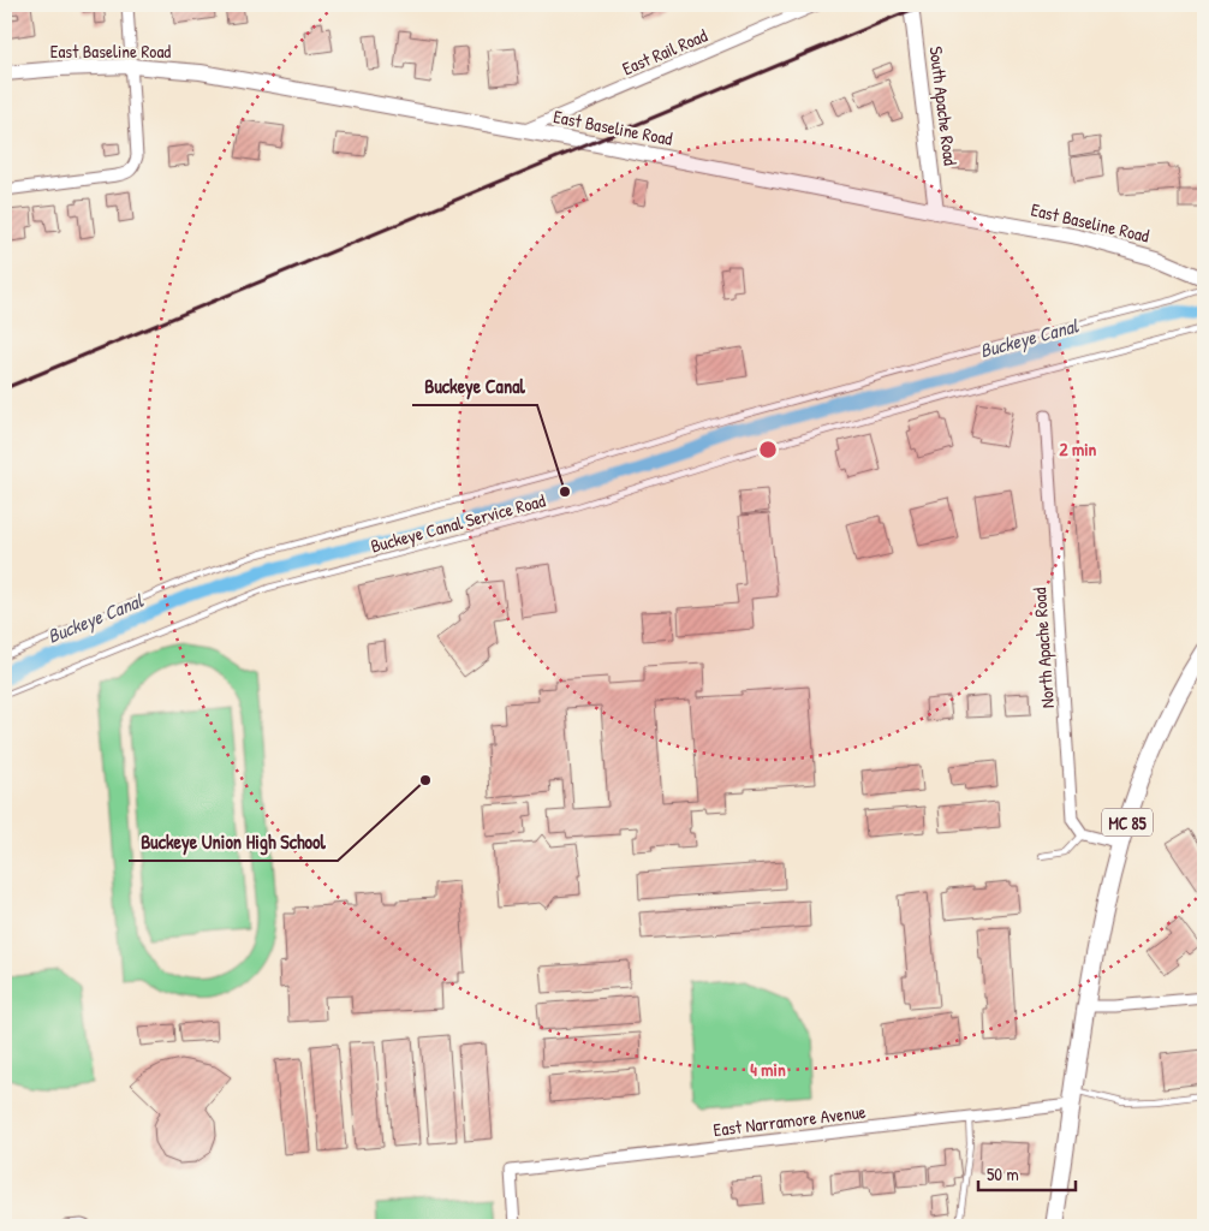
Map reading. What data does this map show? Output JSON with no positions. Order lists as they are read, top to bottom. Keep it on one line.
{"streets":{"main road":["East Baseline Road","South Apache Road","MC 85"],"street":["East Rail Road","North Apache Road","East Narramore Avenue"],"lane":["Buckeye Canal Service Road"]},"crossings":[["East Baseline Road","East Rail Road"],["East Baseline Road","South Apache Road"],["MC 85","East Narramore Avenue"]],"water":["Buckeye Canal"],"places":["Buckeye Canal","Buckeye Union High School"],"scale_bar":"50 m","rings":["2 min","4 min"]}
